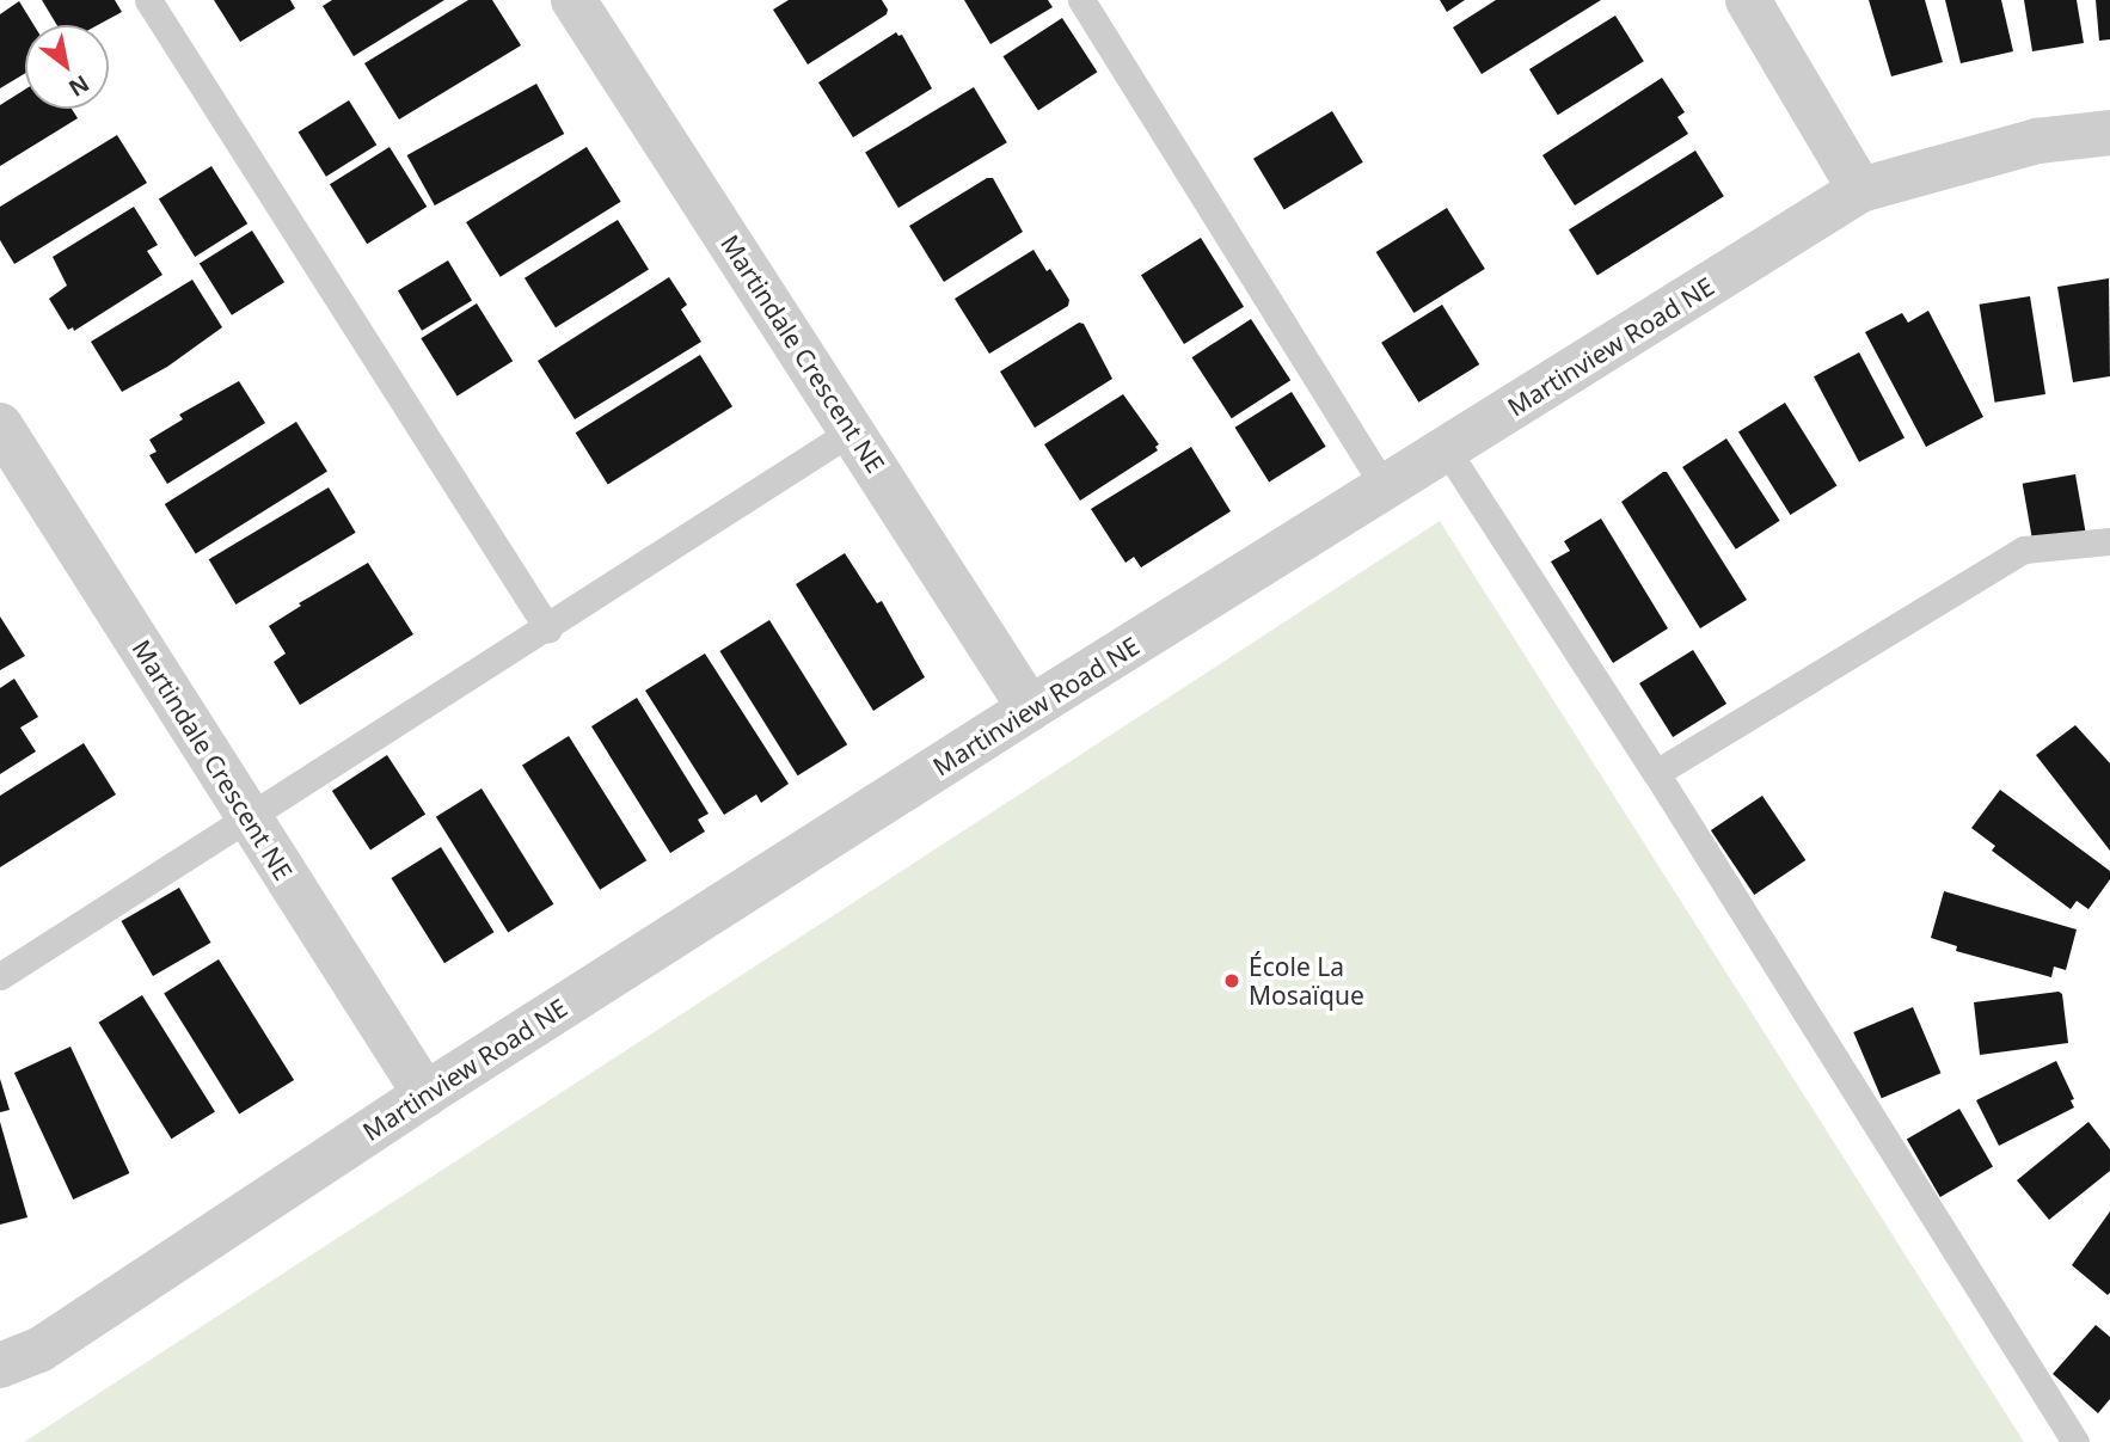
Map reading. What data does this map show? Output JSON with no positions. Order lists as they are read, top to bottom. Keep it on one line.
{"streets":{"street":["Martinview Road NE","Martindale Crescent NE"]},"crossings":[["Martinview Road NE","Martindale Crescent NE"]],"places":["École La Mosaïque"],"north":"bottom right"}
